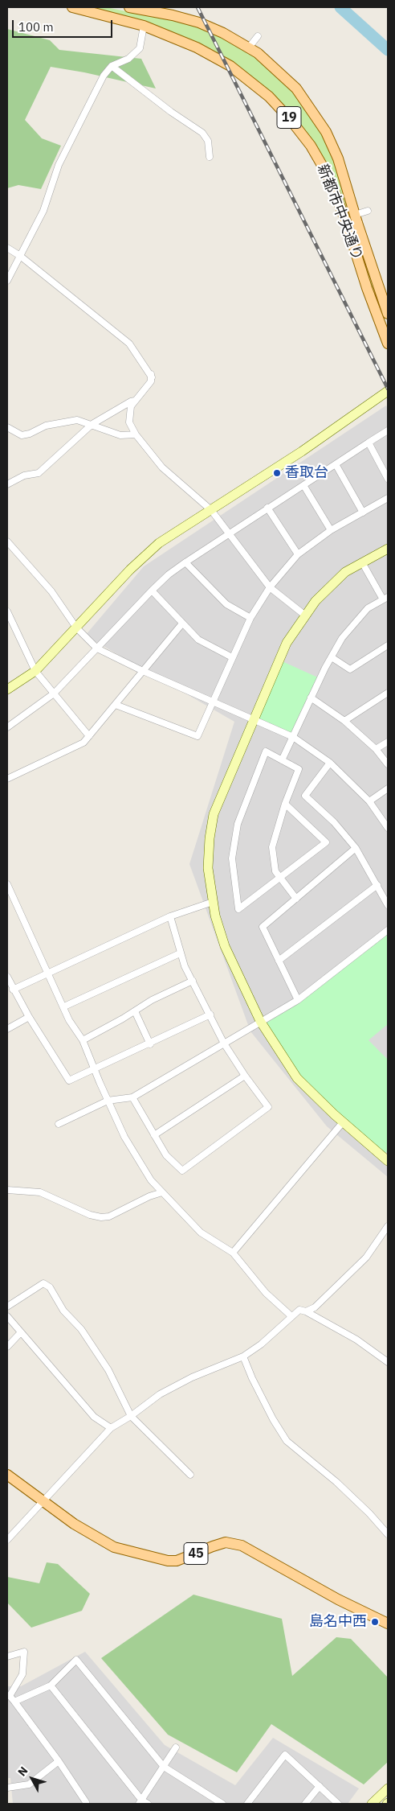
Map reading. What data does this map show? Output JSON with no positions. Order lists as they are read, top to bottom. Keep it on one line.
{"streets":{"main road":["19","新都市中央通り","45"]},"places":["香取台","島名中西"],"scale_bar":"100 m","north":"top left"}
